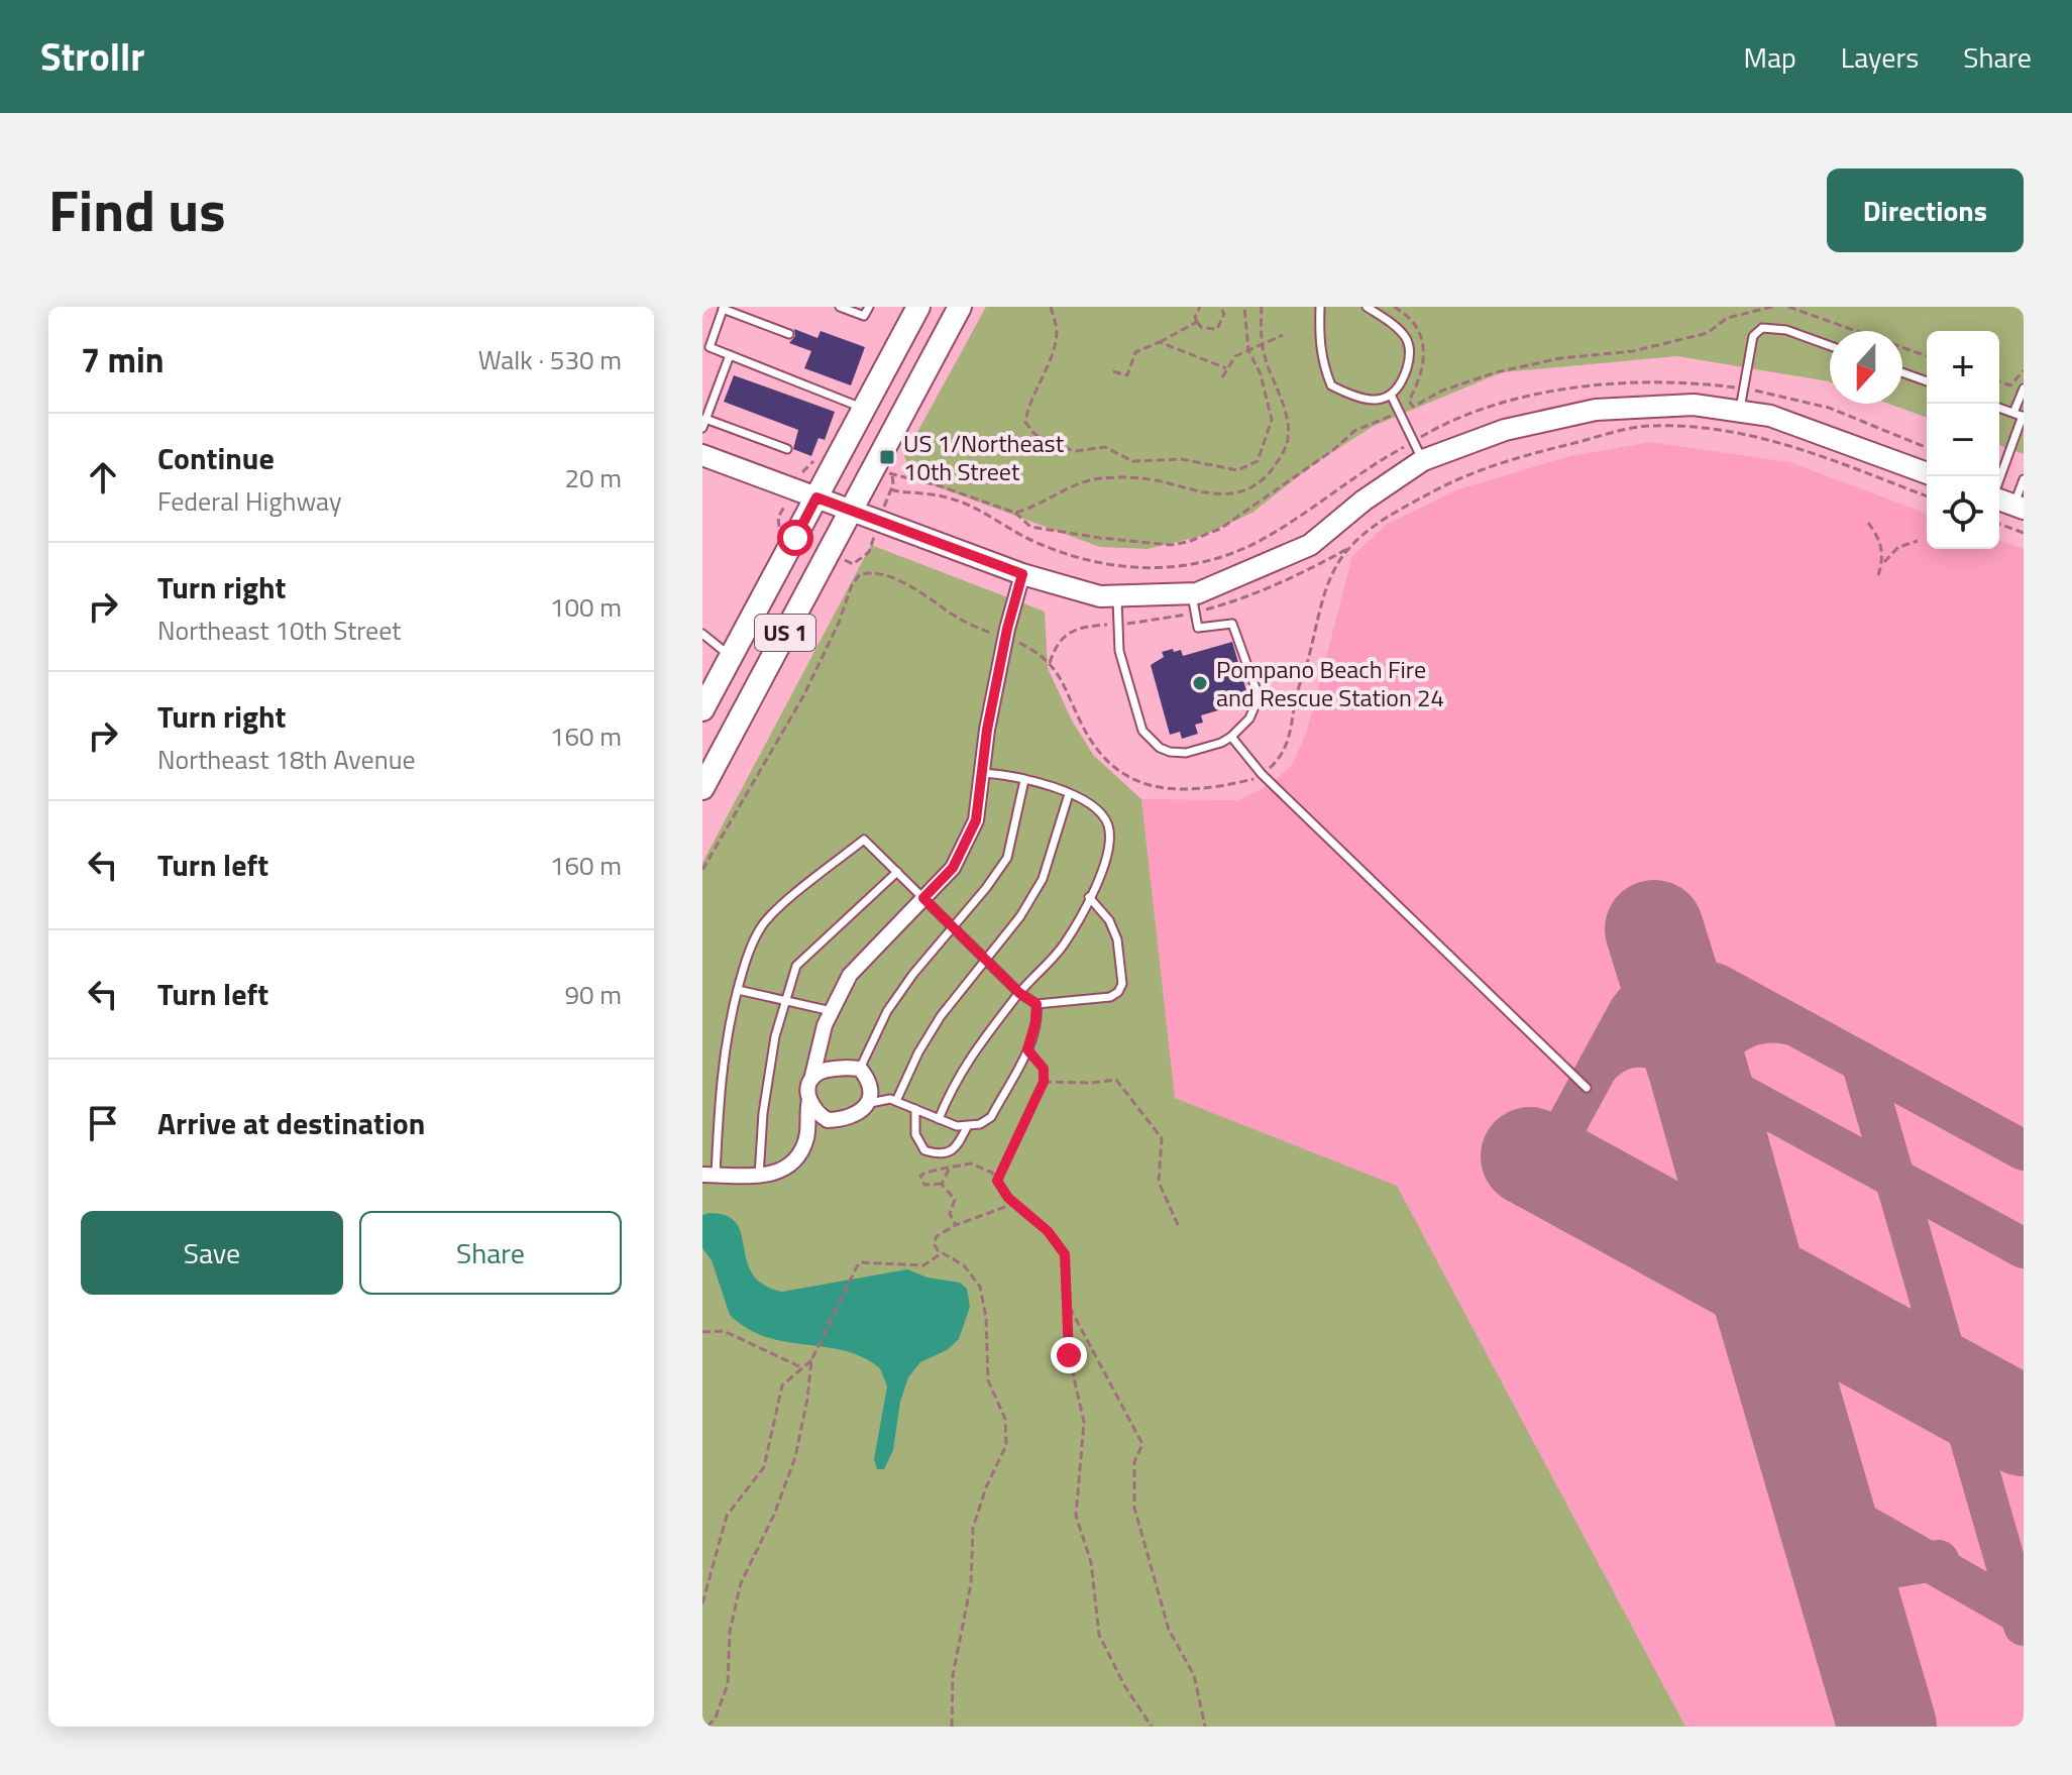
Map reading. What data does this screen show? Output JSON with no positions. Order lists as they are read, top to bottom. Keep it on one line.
{"streets":{"main road":["US 1"]},"places":{"transit":["US 1/Northeast 10th Street"],"other":["Pompano Beach Fire and Rescue Station 24"]},"north":"bottom","page":{"header":"Strollr","nav":["Map","Layers","Share"],"title":"Find us","buttons":["Directions",["Save","Share"]],"heading":["7 min","Walk · 530 m"],"map_buttons":["+","−"],"list":[["Continue","Federal Highway","20 m"],["Turn right","Northeast 10th Street","100 m"],["Turn right","Northeast 18th Avenue","160 m"],["Turn left","160 m"],["Turn left","90 m"],"Arrive at destination"]}}
